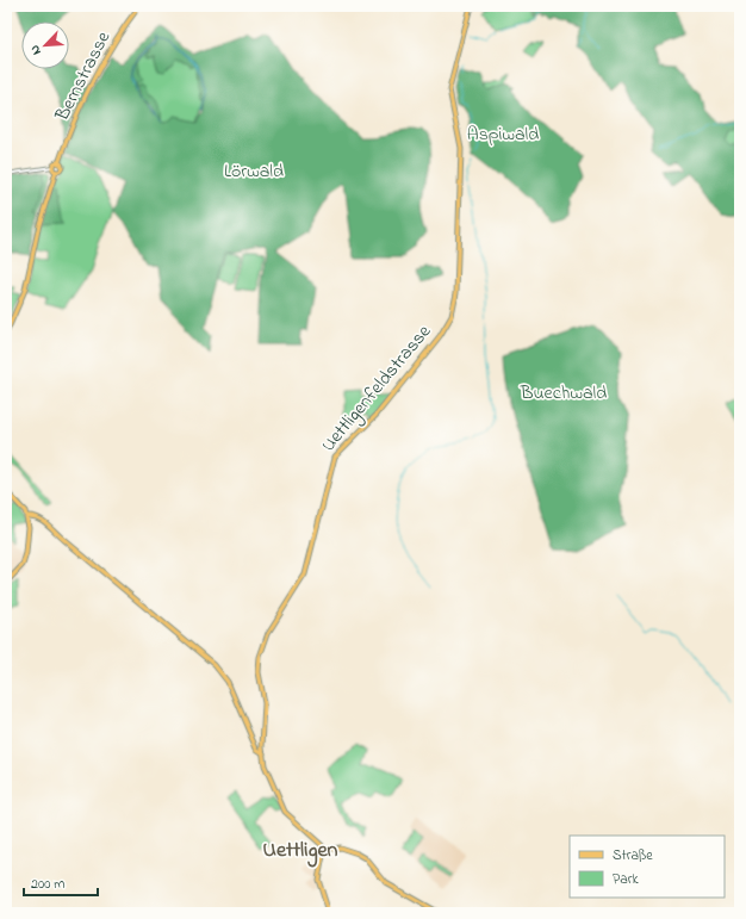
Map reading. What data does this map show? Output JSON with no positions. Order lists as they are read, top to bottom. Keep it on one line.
{"streets":{"main road":["Bernstrasse","Uettligenfeldstrasse"]},"districts":["Uettligen"],"parks":["Aspiwald","Lörwald","Buechwald"],"legend":["Straße","Park"],"scale_bar":"200 m","north":"bottom left"}
